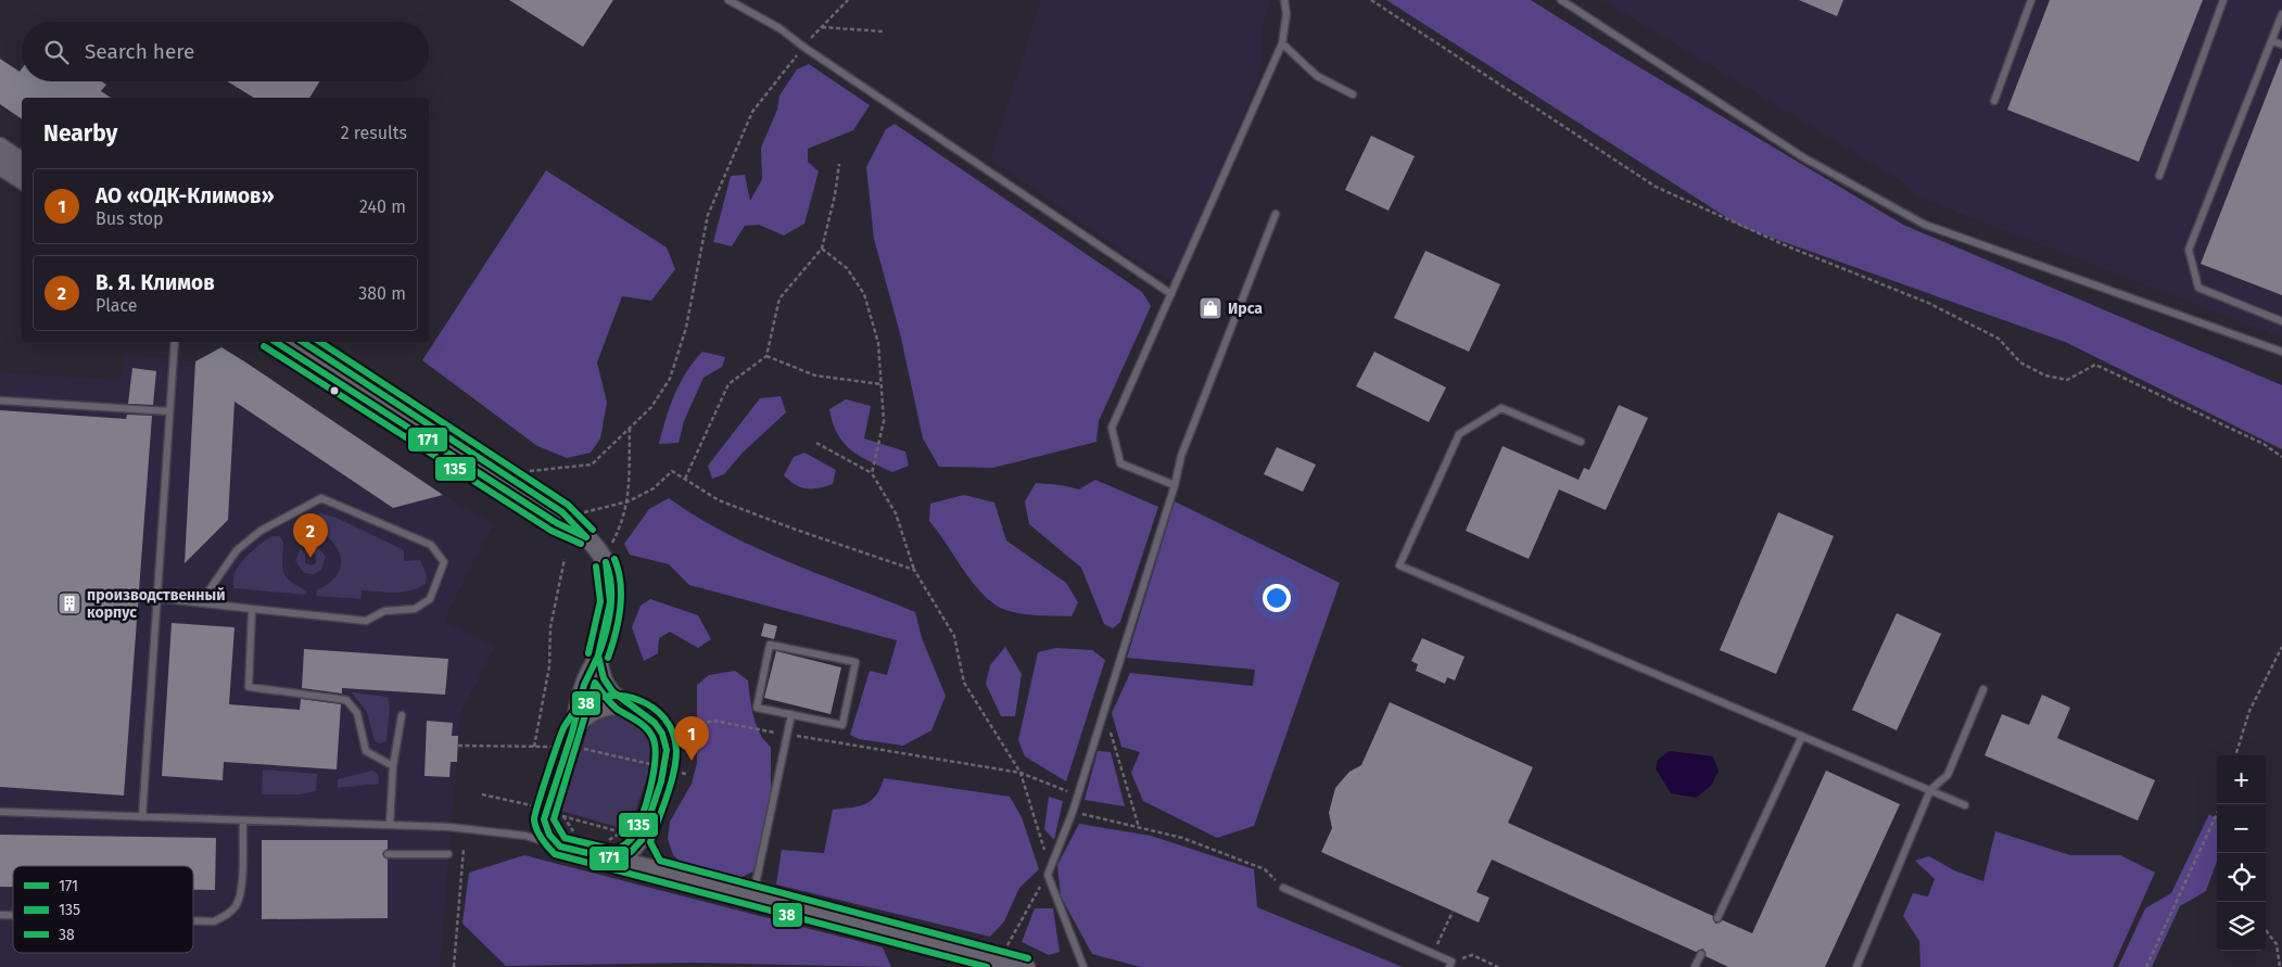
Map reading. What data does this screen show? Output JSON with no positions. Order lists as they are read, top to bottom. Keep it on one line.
{"places":{"shop":["Ирса"],"building":["производственный корпус"]},"lines":["transit line 171","transit line 135","transit line 38"],"legend":["171","135","38"],"page":{"search":"Search here","heading":["Nearby","2 results"],"list":[{"mark":"1","name":"АО «ОДК-Климов»","note":"Bus stop","value":"240 m"},{"mark":"2","name":"В. Я. Климов","note":"Place","value":"380 m"}],"pins":["2","1"],"map_buttons":["+","−"]}}
